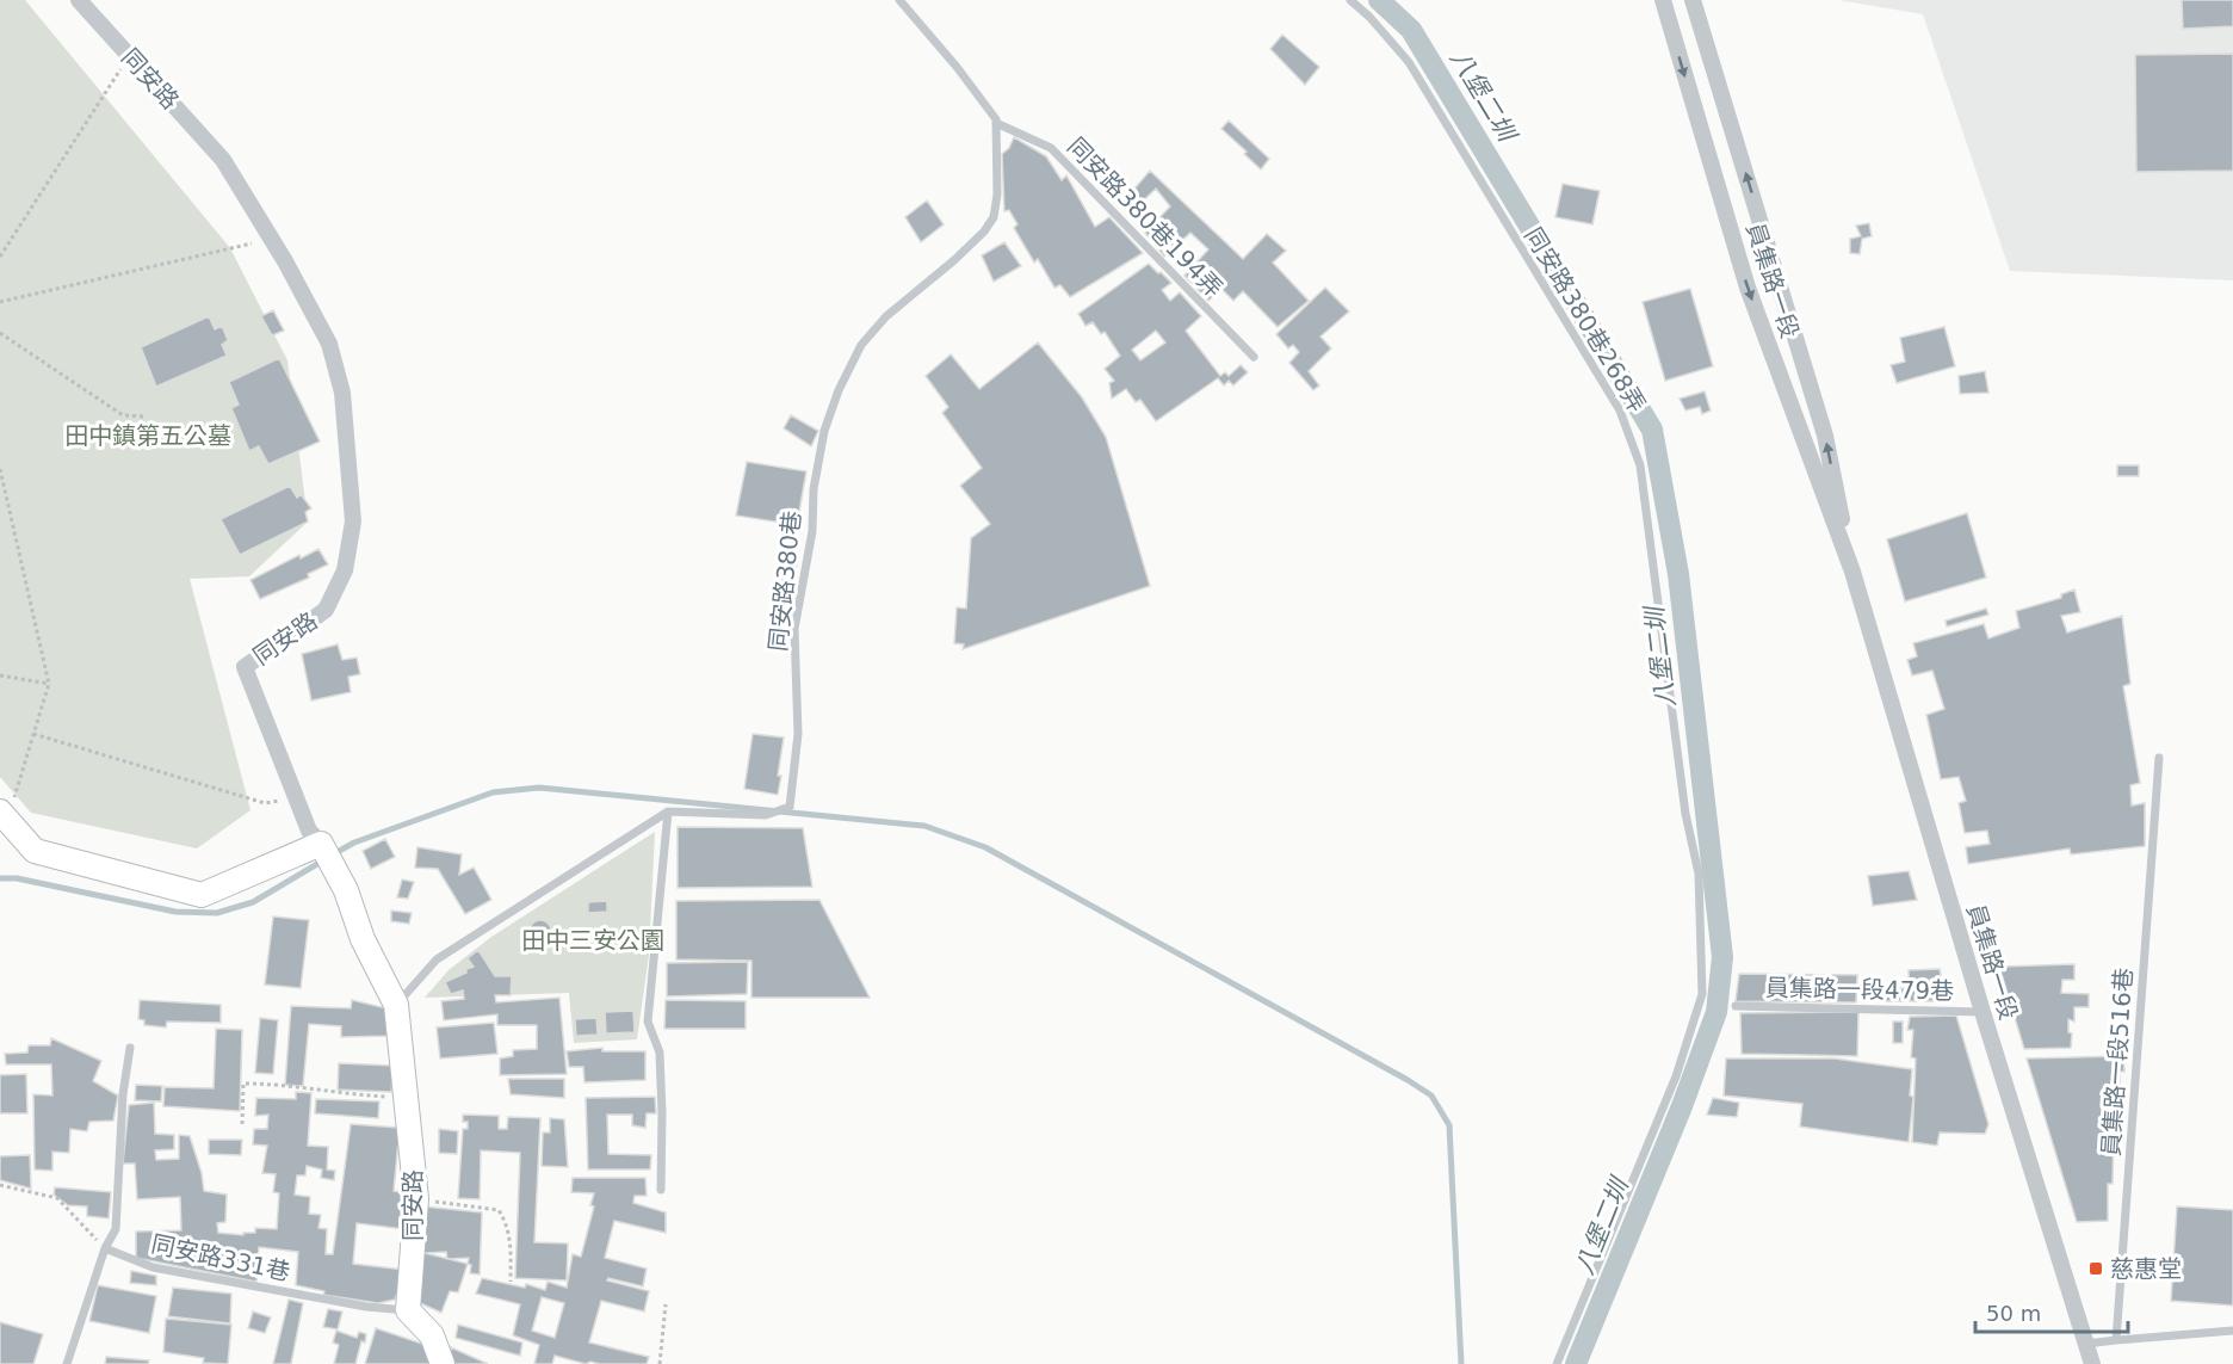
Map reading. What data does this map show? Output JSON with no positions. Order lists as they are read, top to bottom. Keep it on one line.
{"streets":{"street":["同安路","員集路一段"],"lane":["同安路380巷194弄","同安路380巷268弄","同安路380巷","員集路一段479巷","員集路一段516巷","同安路331巷"]},"crossings":[["同安路","同安路331巷"],["同安路380巷194弄","同安路380巷"],["員集路一段","員集路一段479巷"]],"water":["八堡二圳"],"parks":["田中鎮第五公墓","田中三安公園"],"places":{"transit":["慈惠堂"]},"scale_bar":"50 m"}
